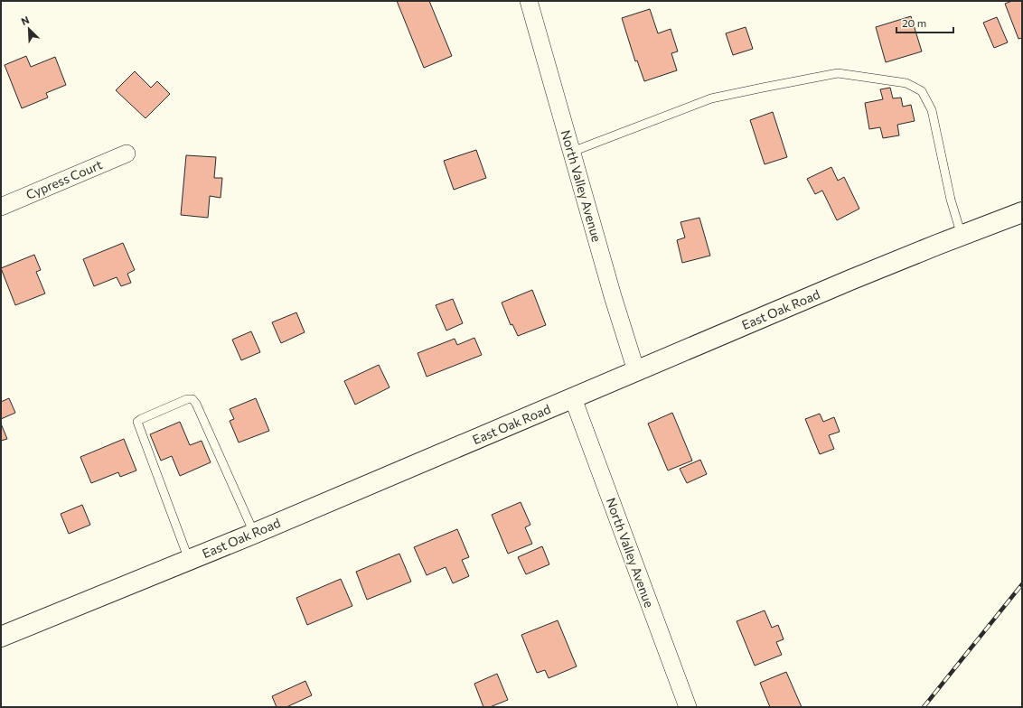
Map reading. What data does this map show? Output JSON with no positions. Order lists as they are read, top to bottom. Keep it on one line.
{"streets":{"street":["Cypress Court","North Valley Avenue","East Oak Road"]},"crossings":[["North Valley Avenue","East Oak Road"]],"scale_bar":"20 m","north":"top left"}
